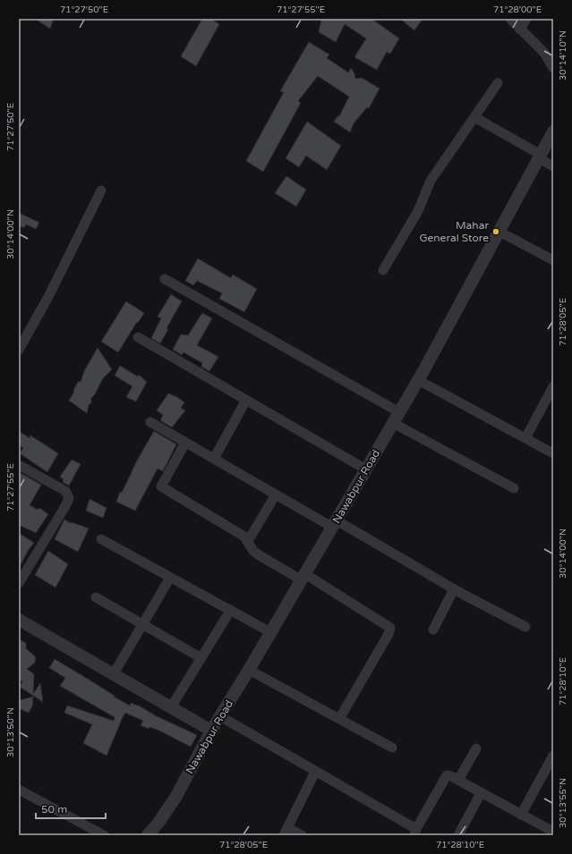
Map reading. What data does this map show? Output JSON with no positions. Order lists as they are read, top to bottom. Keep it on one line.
{"streets":{"street":["Nawabpur Road"]},"places":["Mahar General Store"],"scale_bar":"50 m","coordinates":["71°27'50\"E","71°27'55\"E","71°28'00\"E","30°14'10\"N","30°14'00\"N","71°28'05\"E","71°28'10\"E","30°13'50\"N","30°13'55\"N"]}
